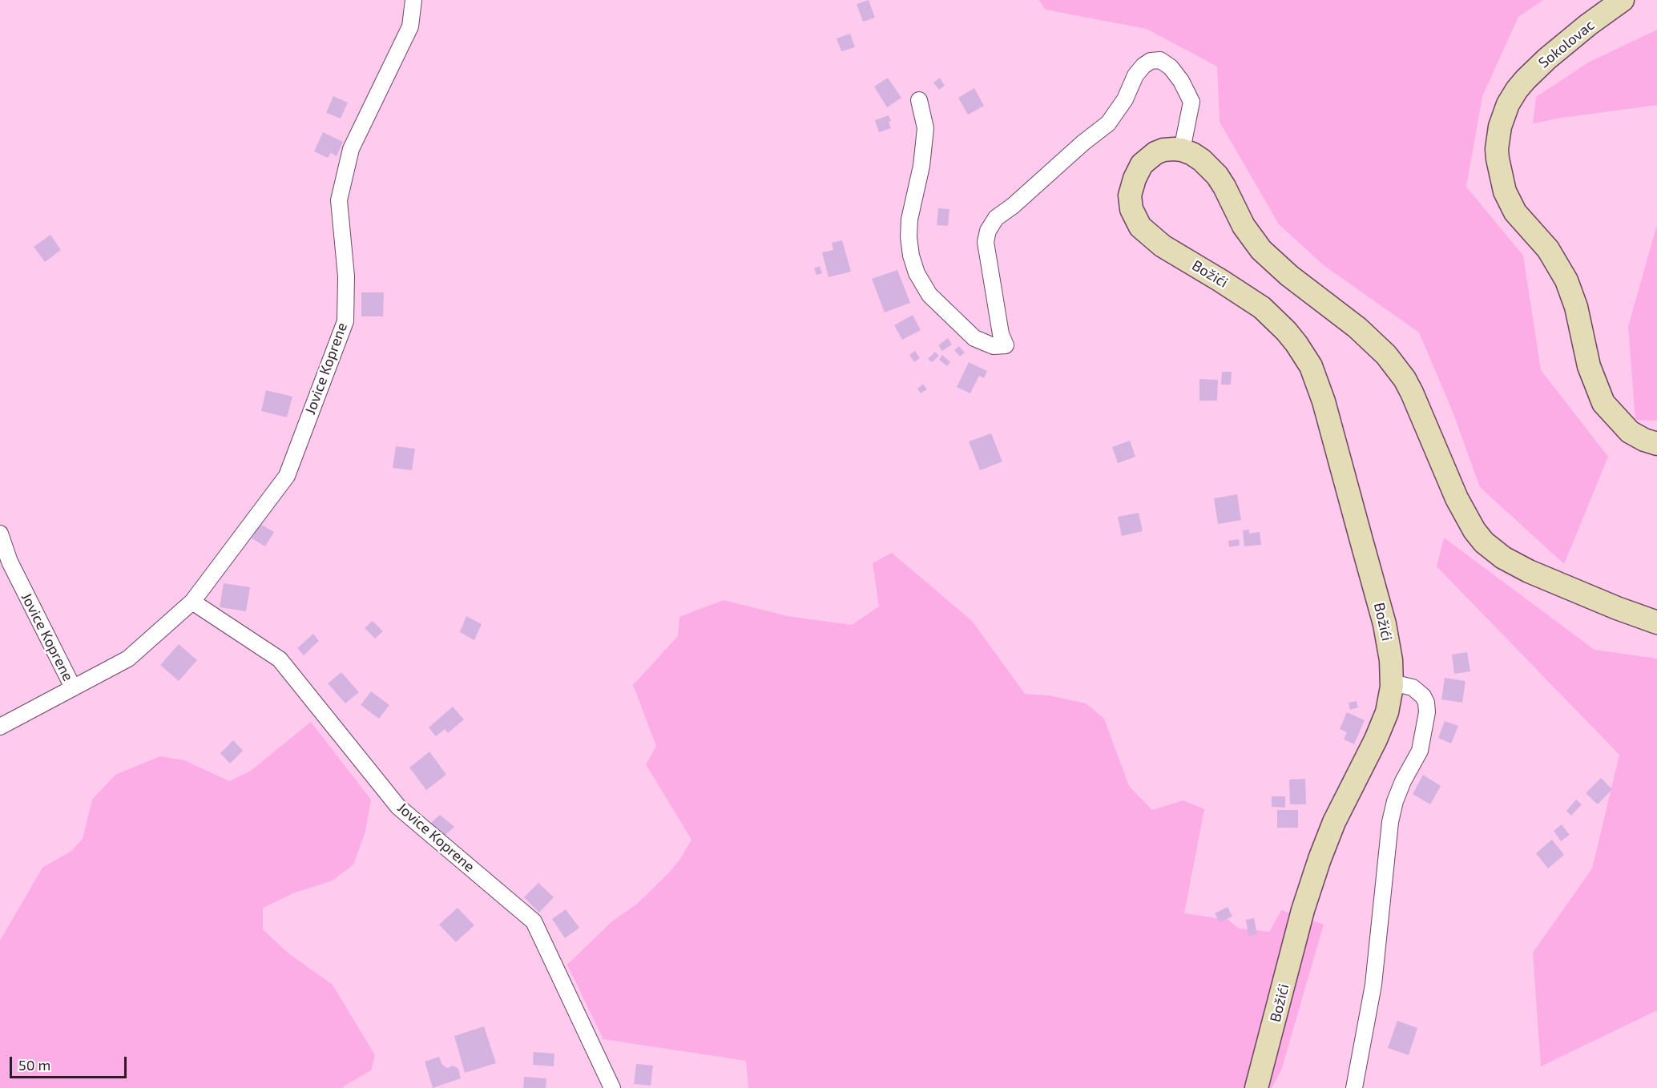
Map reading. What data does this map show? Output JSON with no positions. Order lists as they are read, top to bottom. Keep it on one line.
{"streets":{"main road":["Sokolovac","Božići"],"street":["Jovice Koprene"]},"scale_bar":"50 m"}
